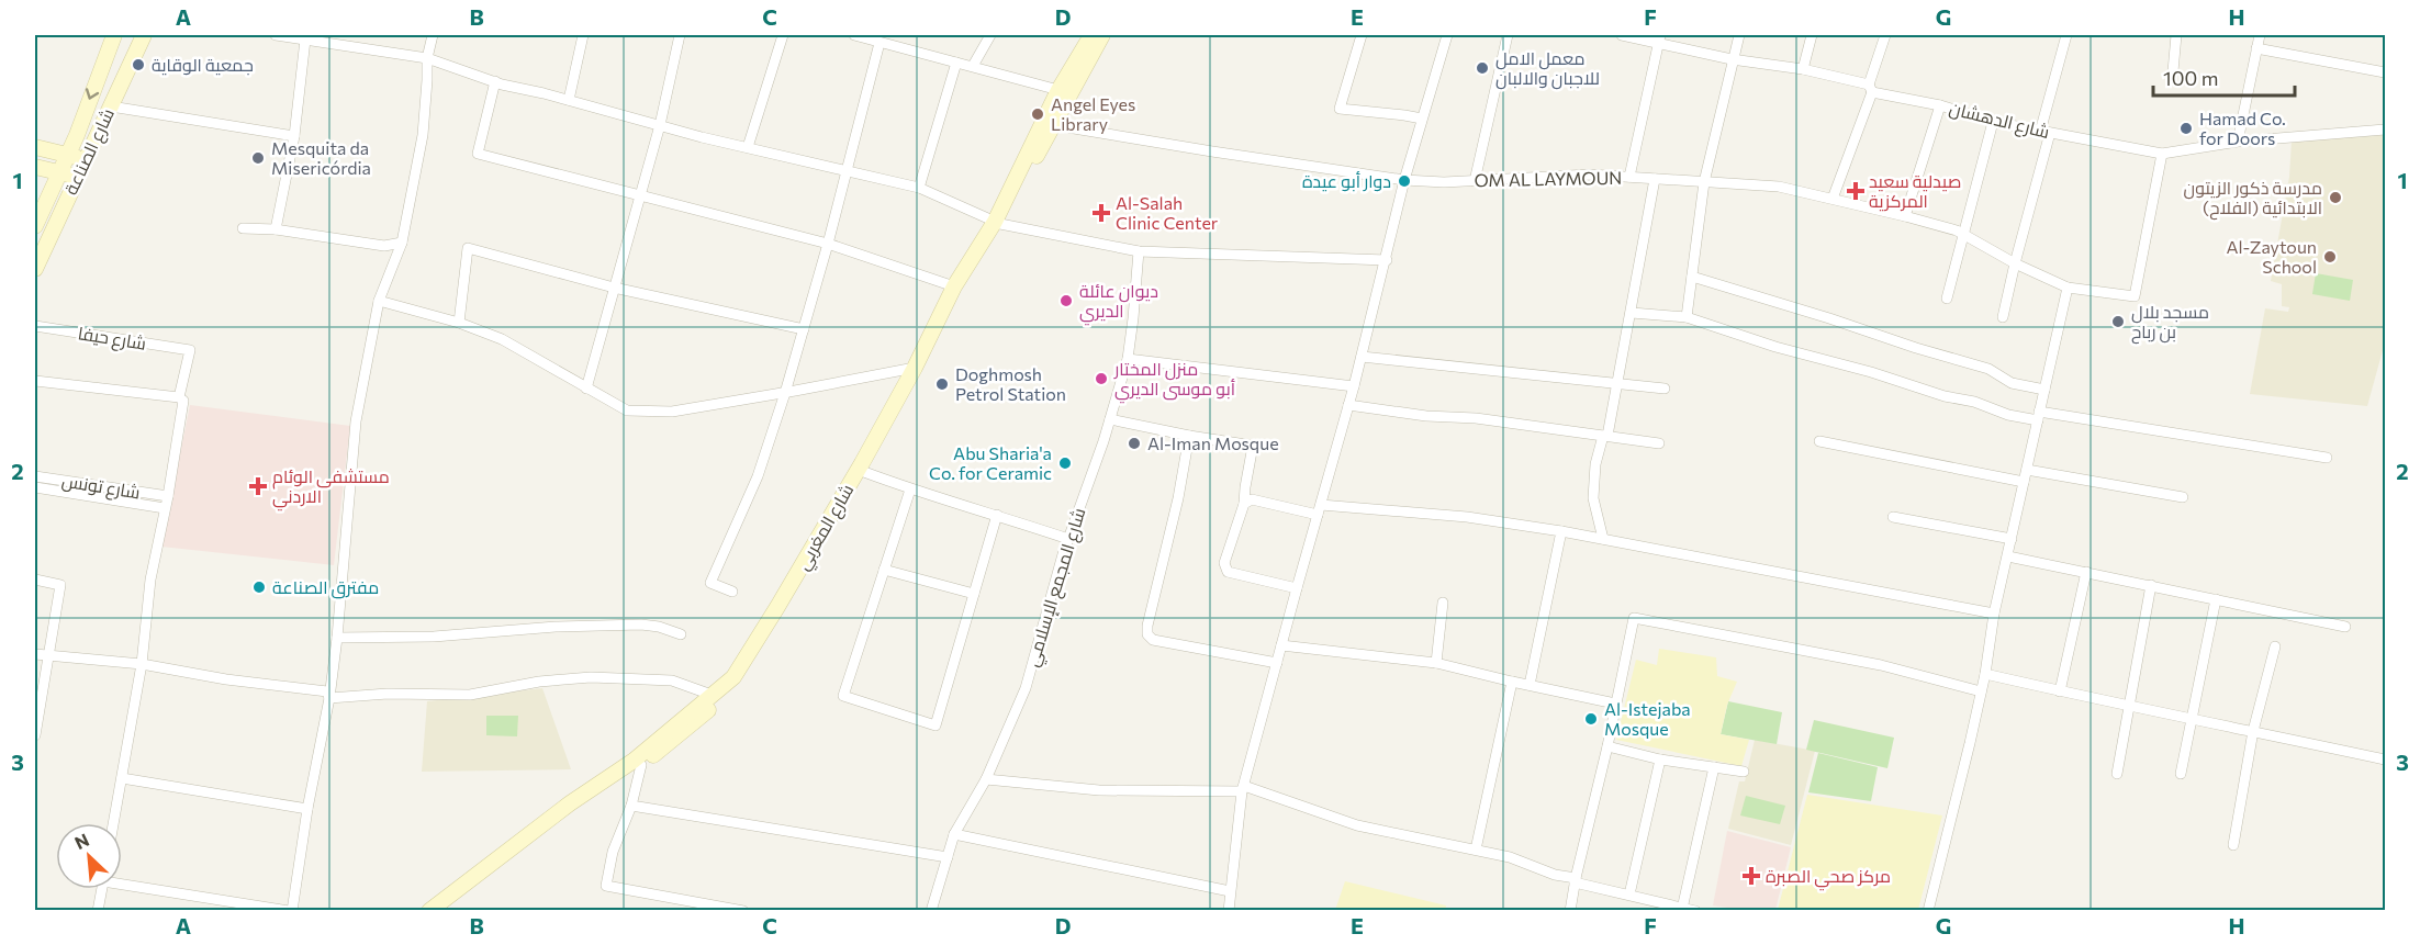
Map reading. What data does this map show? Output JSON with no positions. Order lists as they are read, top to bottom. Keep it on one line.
{"streets":{"main road":["شارع الصناعة","شارع المغربي"],"street":["شارع الدهشان","OM AL LAYMOUN","شارع حيفا","شارع تونس","شارع المجمع الإسلامي"]},"crossings":[["شارع الدهشان","OM AL LAYMOUN"],["OM AL LAYMOUN","شارع المغربي"]],"places":{"other":["جمعية الوقاية","معمل الامل للاجبان والالبان","Angel Eyes Library","Hamad Co. for Doors","Mesquita da Misericórdia","دوار أبو عيدة","مدرسة ذكور الزيتون الابتدائية (الفلاح)","Al-Zaytoun School","ديوان عائلة الديري","مسجد بلال بن رباح","منزل المختار أبو موسى الديري","Doghmosh Petrol Station","Al-Iman Mosque","Abu Sharia'a Co. for Ceramic","مفترق الصناعة","Al-Istejaba Mosque"],"health":["صيدلية سعيد المركزية","Al-Salah Clinic Center","مستشفى الوئام الاردني","مركز صحي الصبرة"]},"scale_bar":"100 m","north":"top left","grid":{"columns":["A","B","C","D","E","F","G","H"],"rows":["1","2","3"]}}
